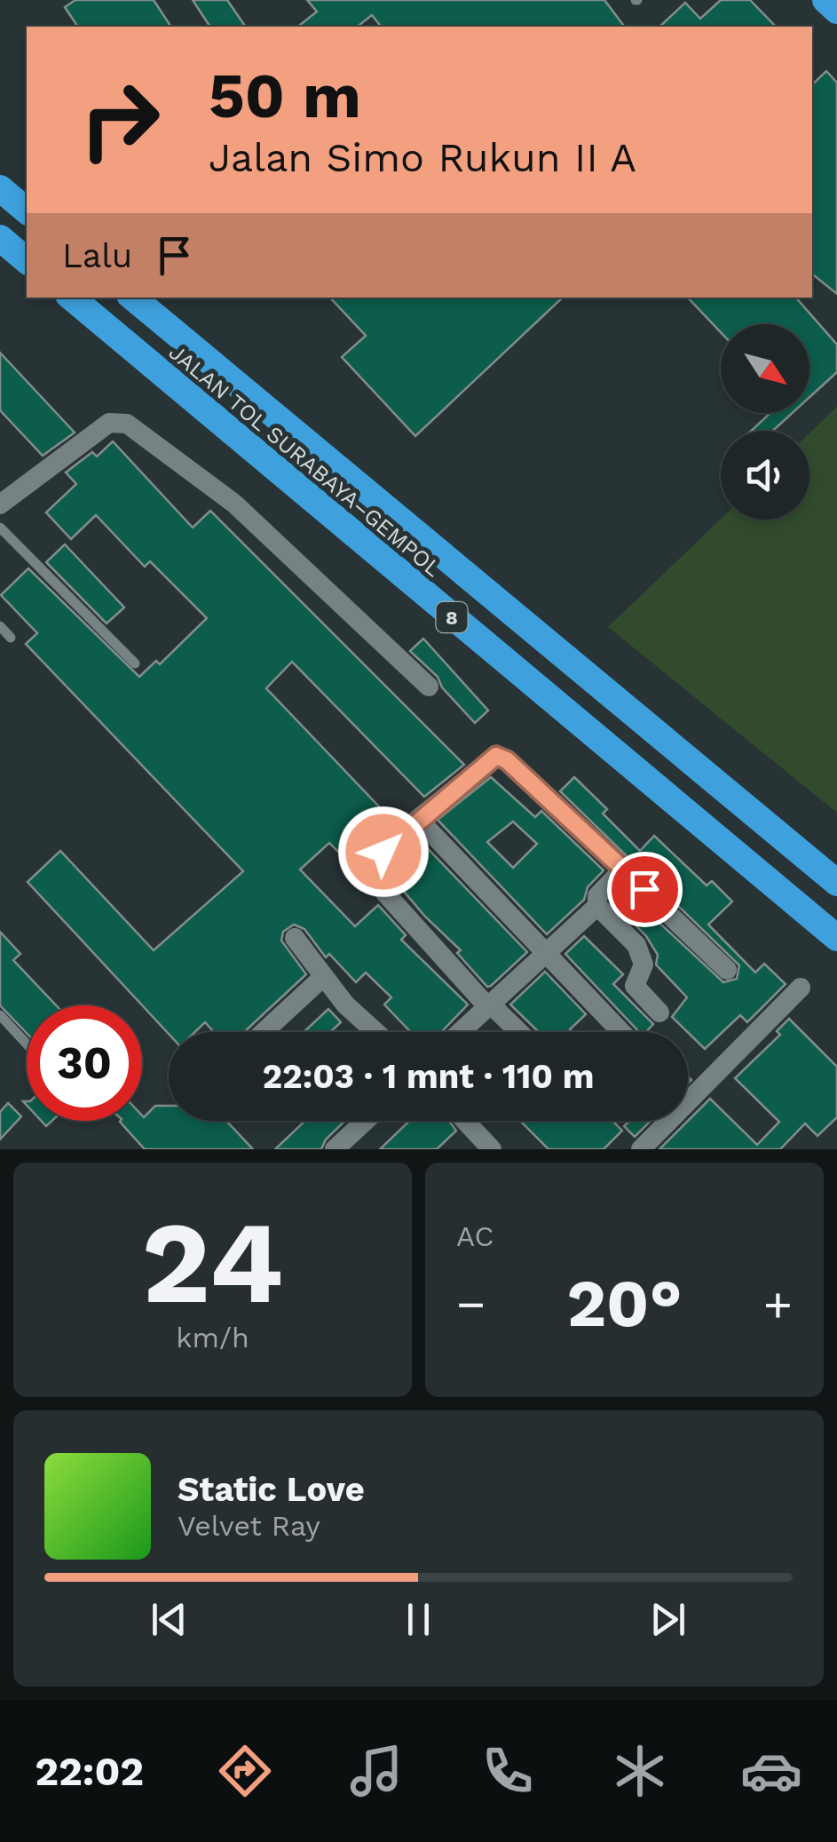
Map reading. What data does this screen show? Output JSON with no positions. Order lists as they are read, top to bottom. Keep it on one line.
{"streets":{"highway":["JALAN TOL SURABAYA–GEMPOL","8"]},"north":"bottom right","page":{"turn":["50 m","Jalan Simo Rukun II A"],"then":"Lalu","limit":"30","trip":"22:03 · 1 mnt · 110 m","tile":[["24","km/h"],"AC"],"heat":["−","20°","+"],"song":["Static Love","Velvet Ray"],"tabs":"22:02"}}
